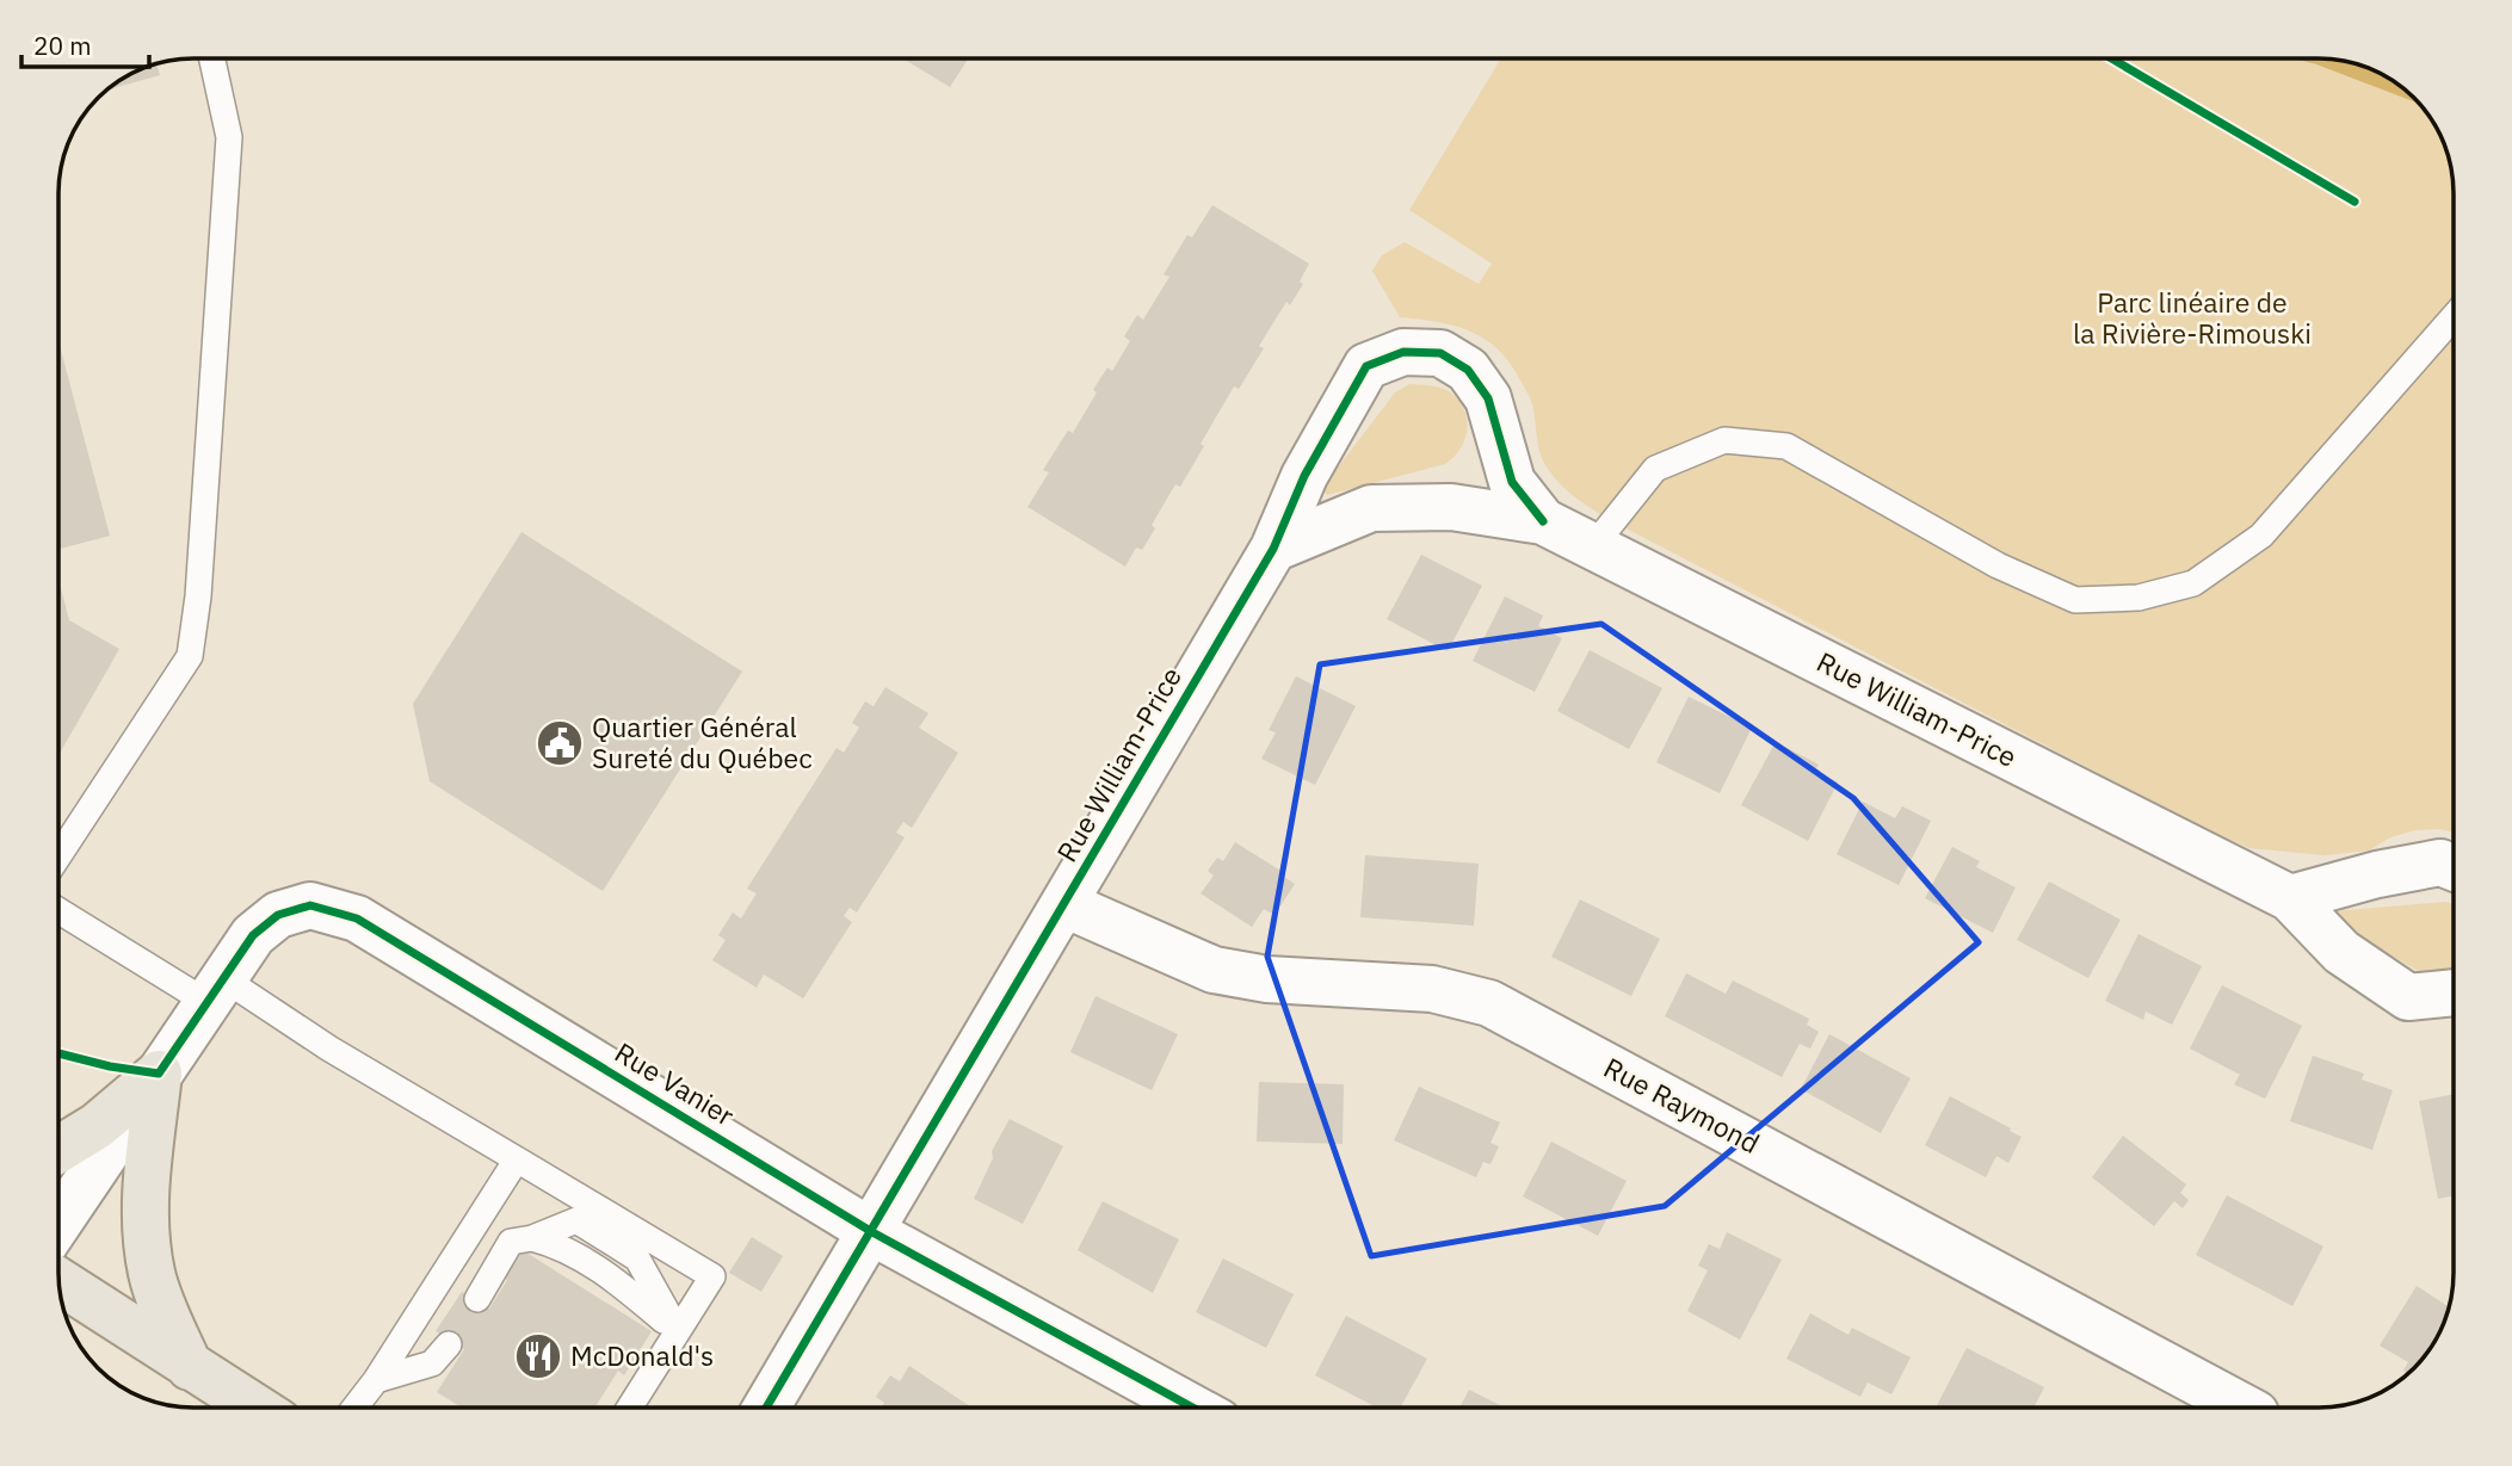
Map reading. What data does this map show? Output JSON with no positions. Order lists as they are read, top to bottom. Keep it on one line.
{"streets":{"street":["Rue William-Price","Rue Vanier","Rue Raymond"]},"crossings":[["Rue William-Price","Rue Vanier"],["Rue William-Price","Rue Raymond"]],"parks":["Parc linéaire de la Rivière-Rimouski"],"places":{"public building":["Quartier Général Sureté du Québec"],"restaurant":["McDonald's"]},"scale_bar":"20 m"}
